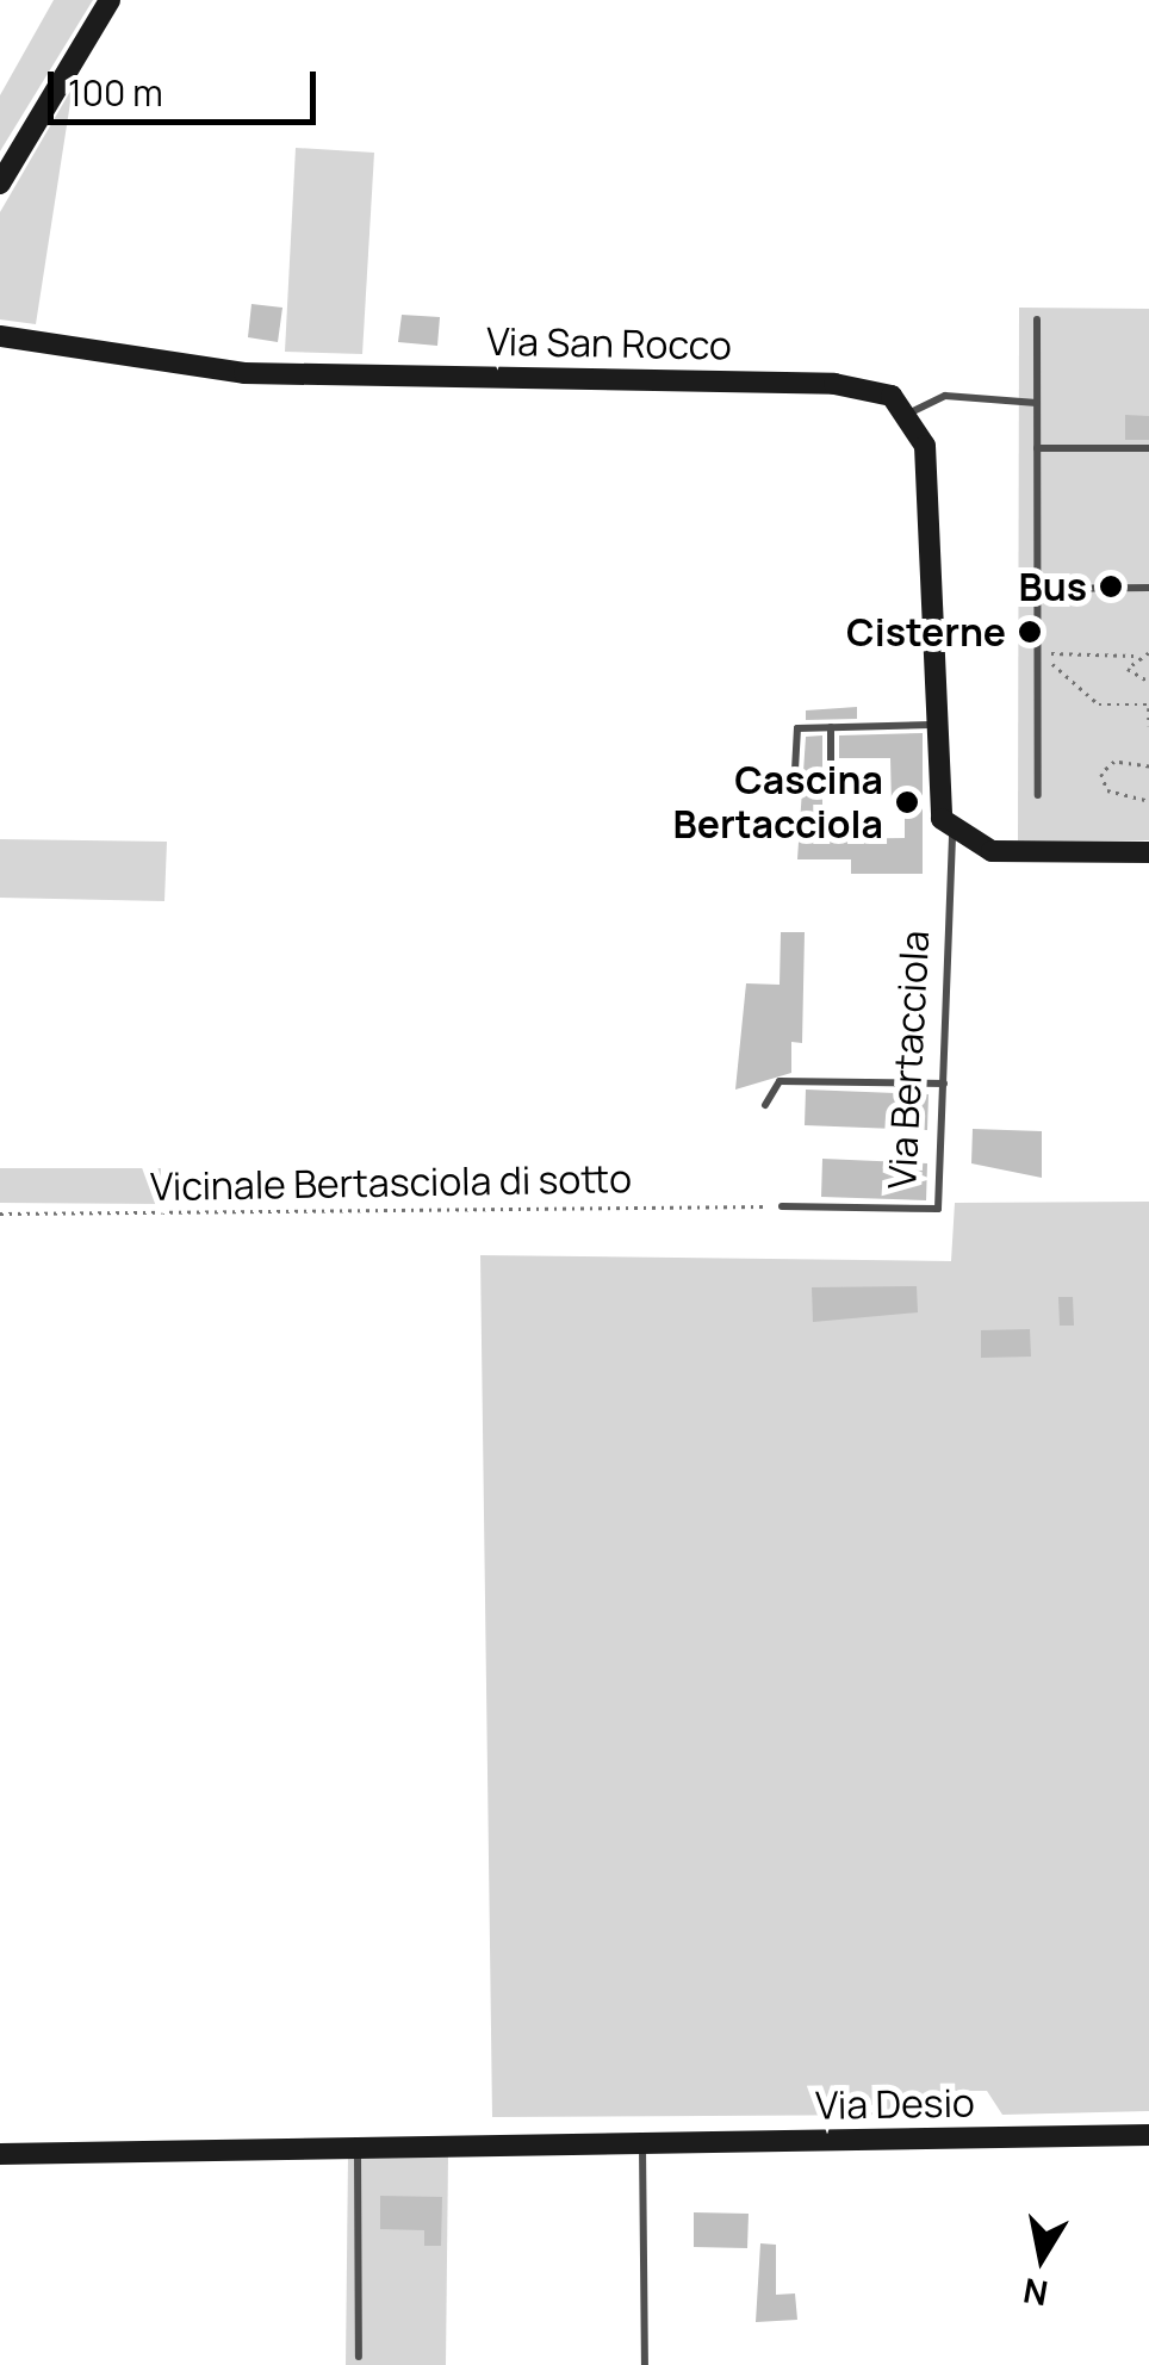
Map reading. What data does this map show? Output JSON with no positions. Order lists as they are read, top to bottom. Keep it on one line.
{"streets":{"street":["Via San Rocco","Via Bertacciola","Via Desio"],"path":["Vicinale Bertasciola di sotto"]},"crossings":[["Via Bertacciola","Vicinale Bertasciola di sotto"]],"places":["Bus","Cisterne","Cascina Bertacciola"],"scale_bar":"100 m","north":"bottom"}
